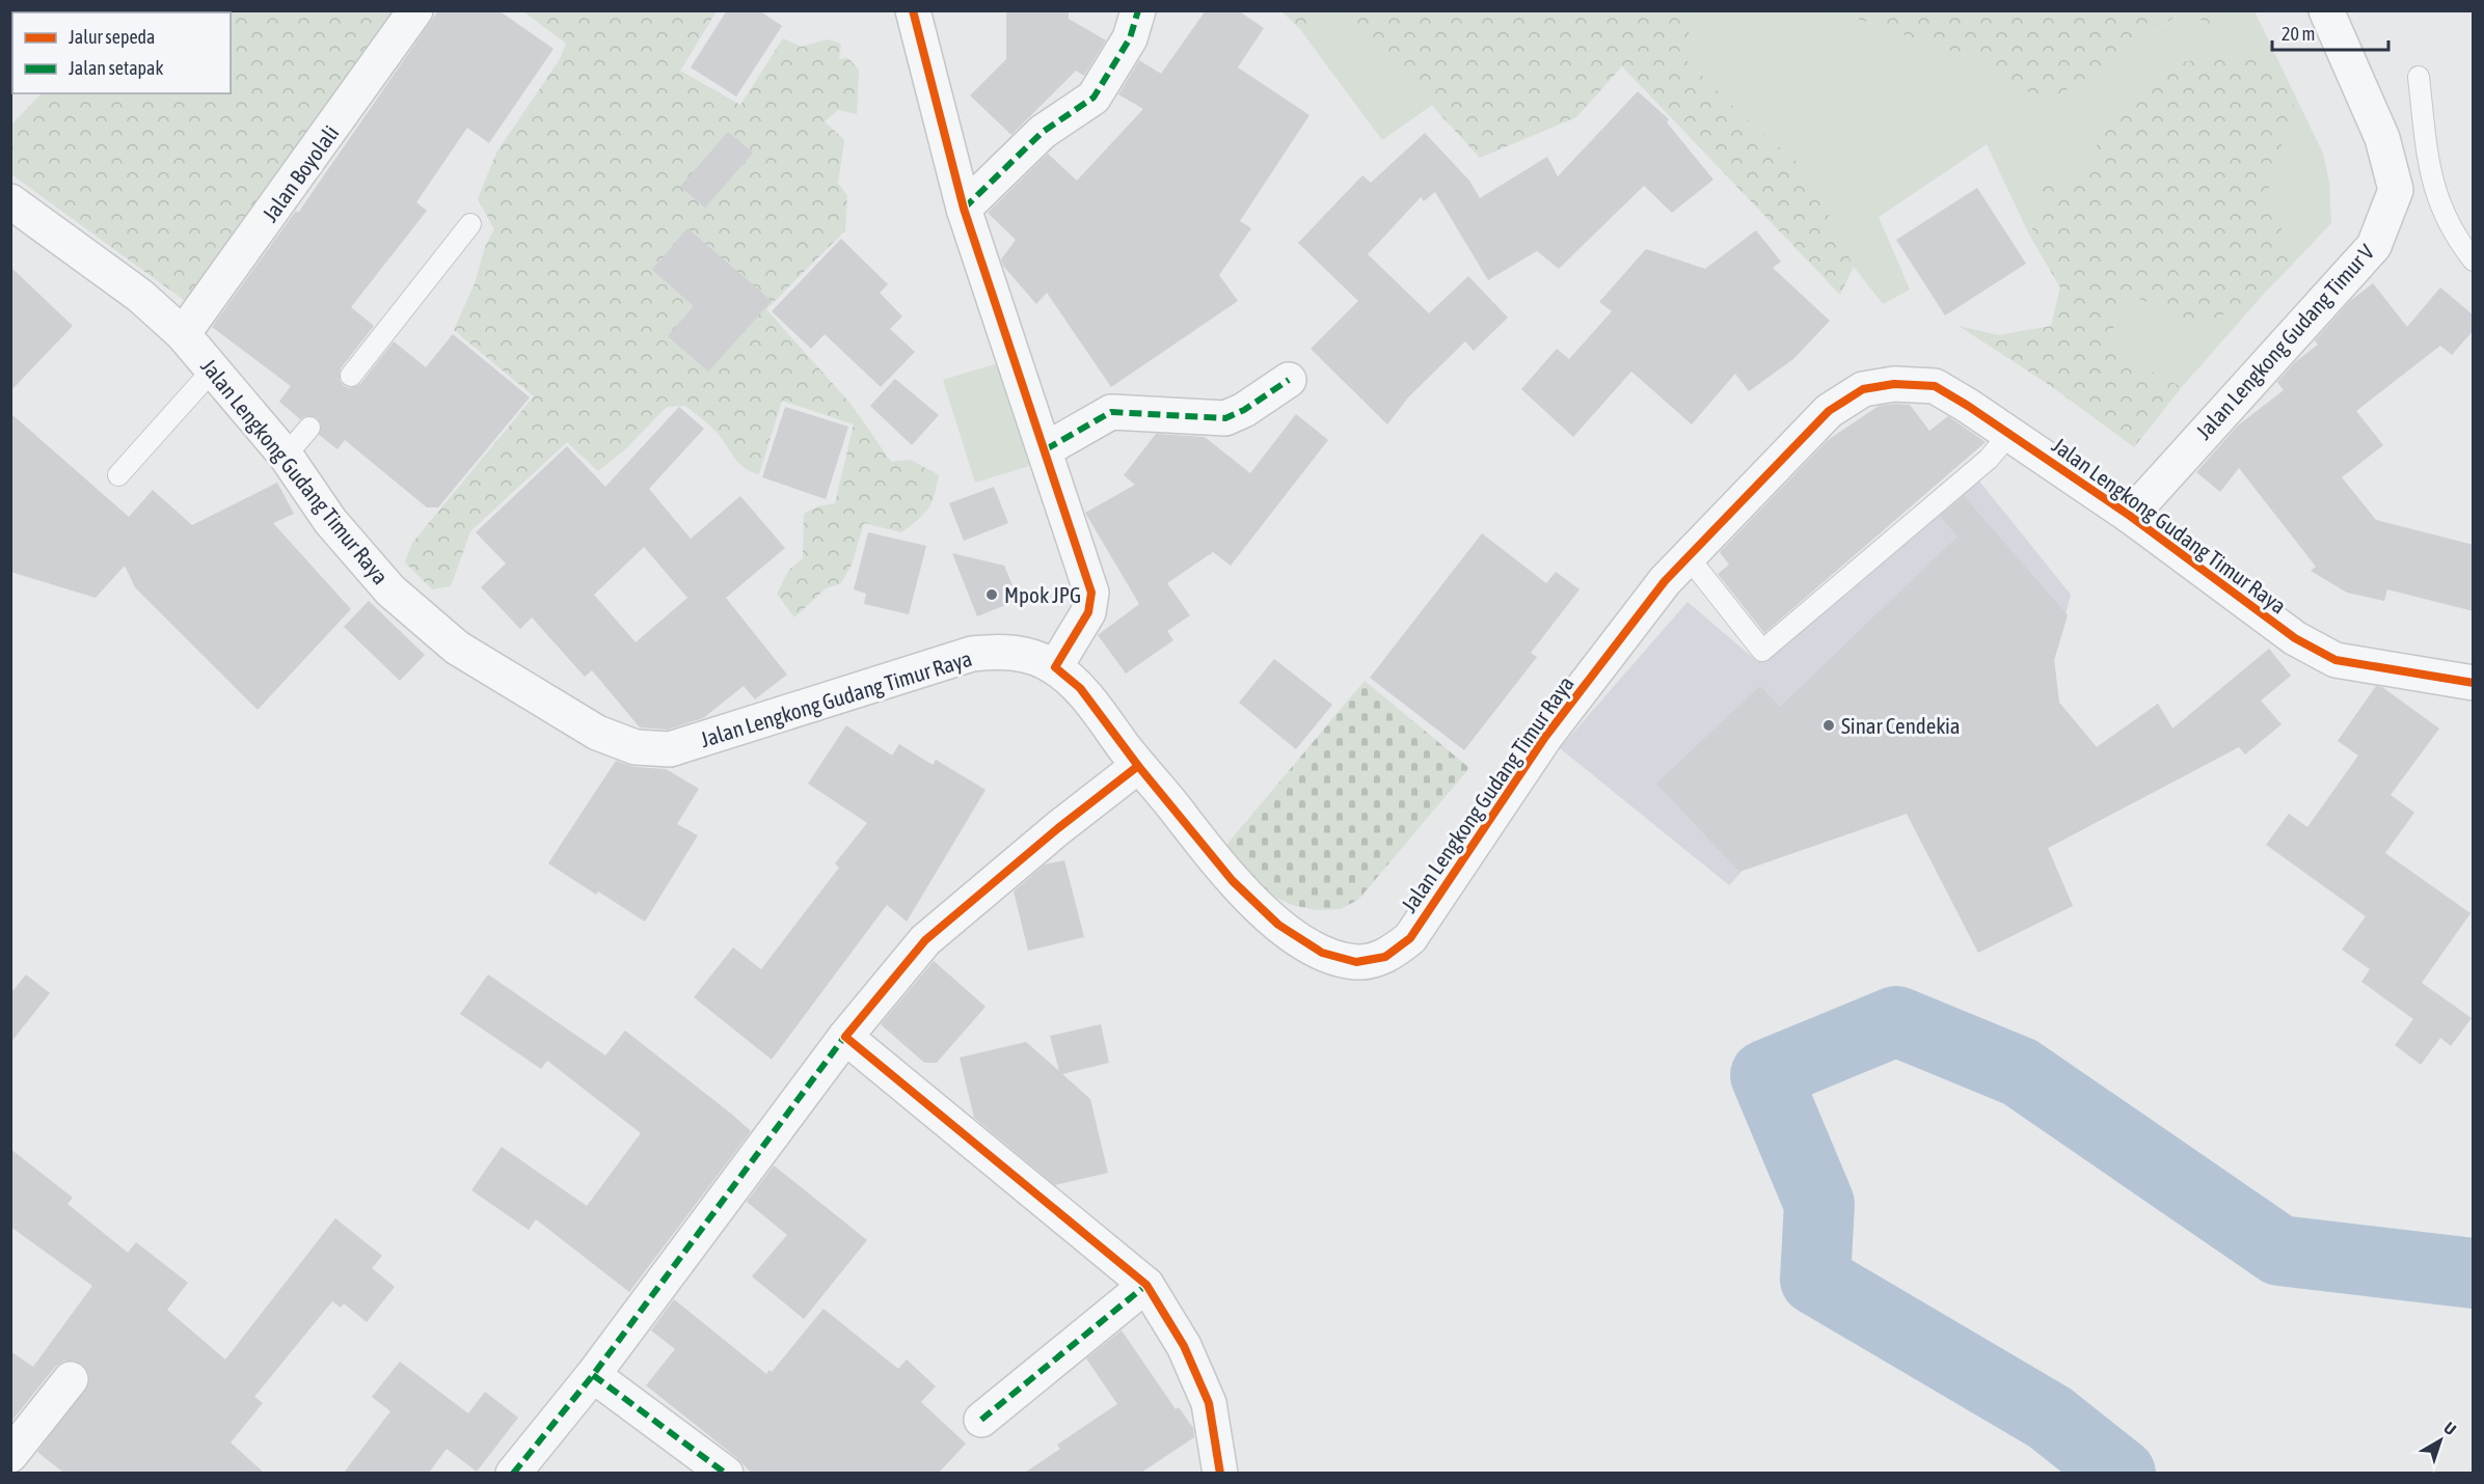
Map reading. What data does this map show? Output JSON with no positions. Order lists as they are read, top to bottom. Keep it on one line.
{"streets":{"street":["Jalan Boyolali","Jalan Lengkong Gudang Timur V","Jalan Lengkong Gudang Timur Raya"]},"crossings":[["Jalan Boyolali","Jalan Lengkong Gudang Timur Raya"],["Jalan Lengkong Gudang Timur V","Jalan Lengkong Gudang Timur Raya"]],"places":["Mpok JPG","Sinar Cendekia"],"legend":["Jalur sepeda","Jalan setapak"],"scale_bar":"20 m","north":"top right"}
